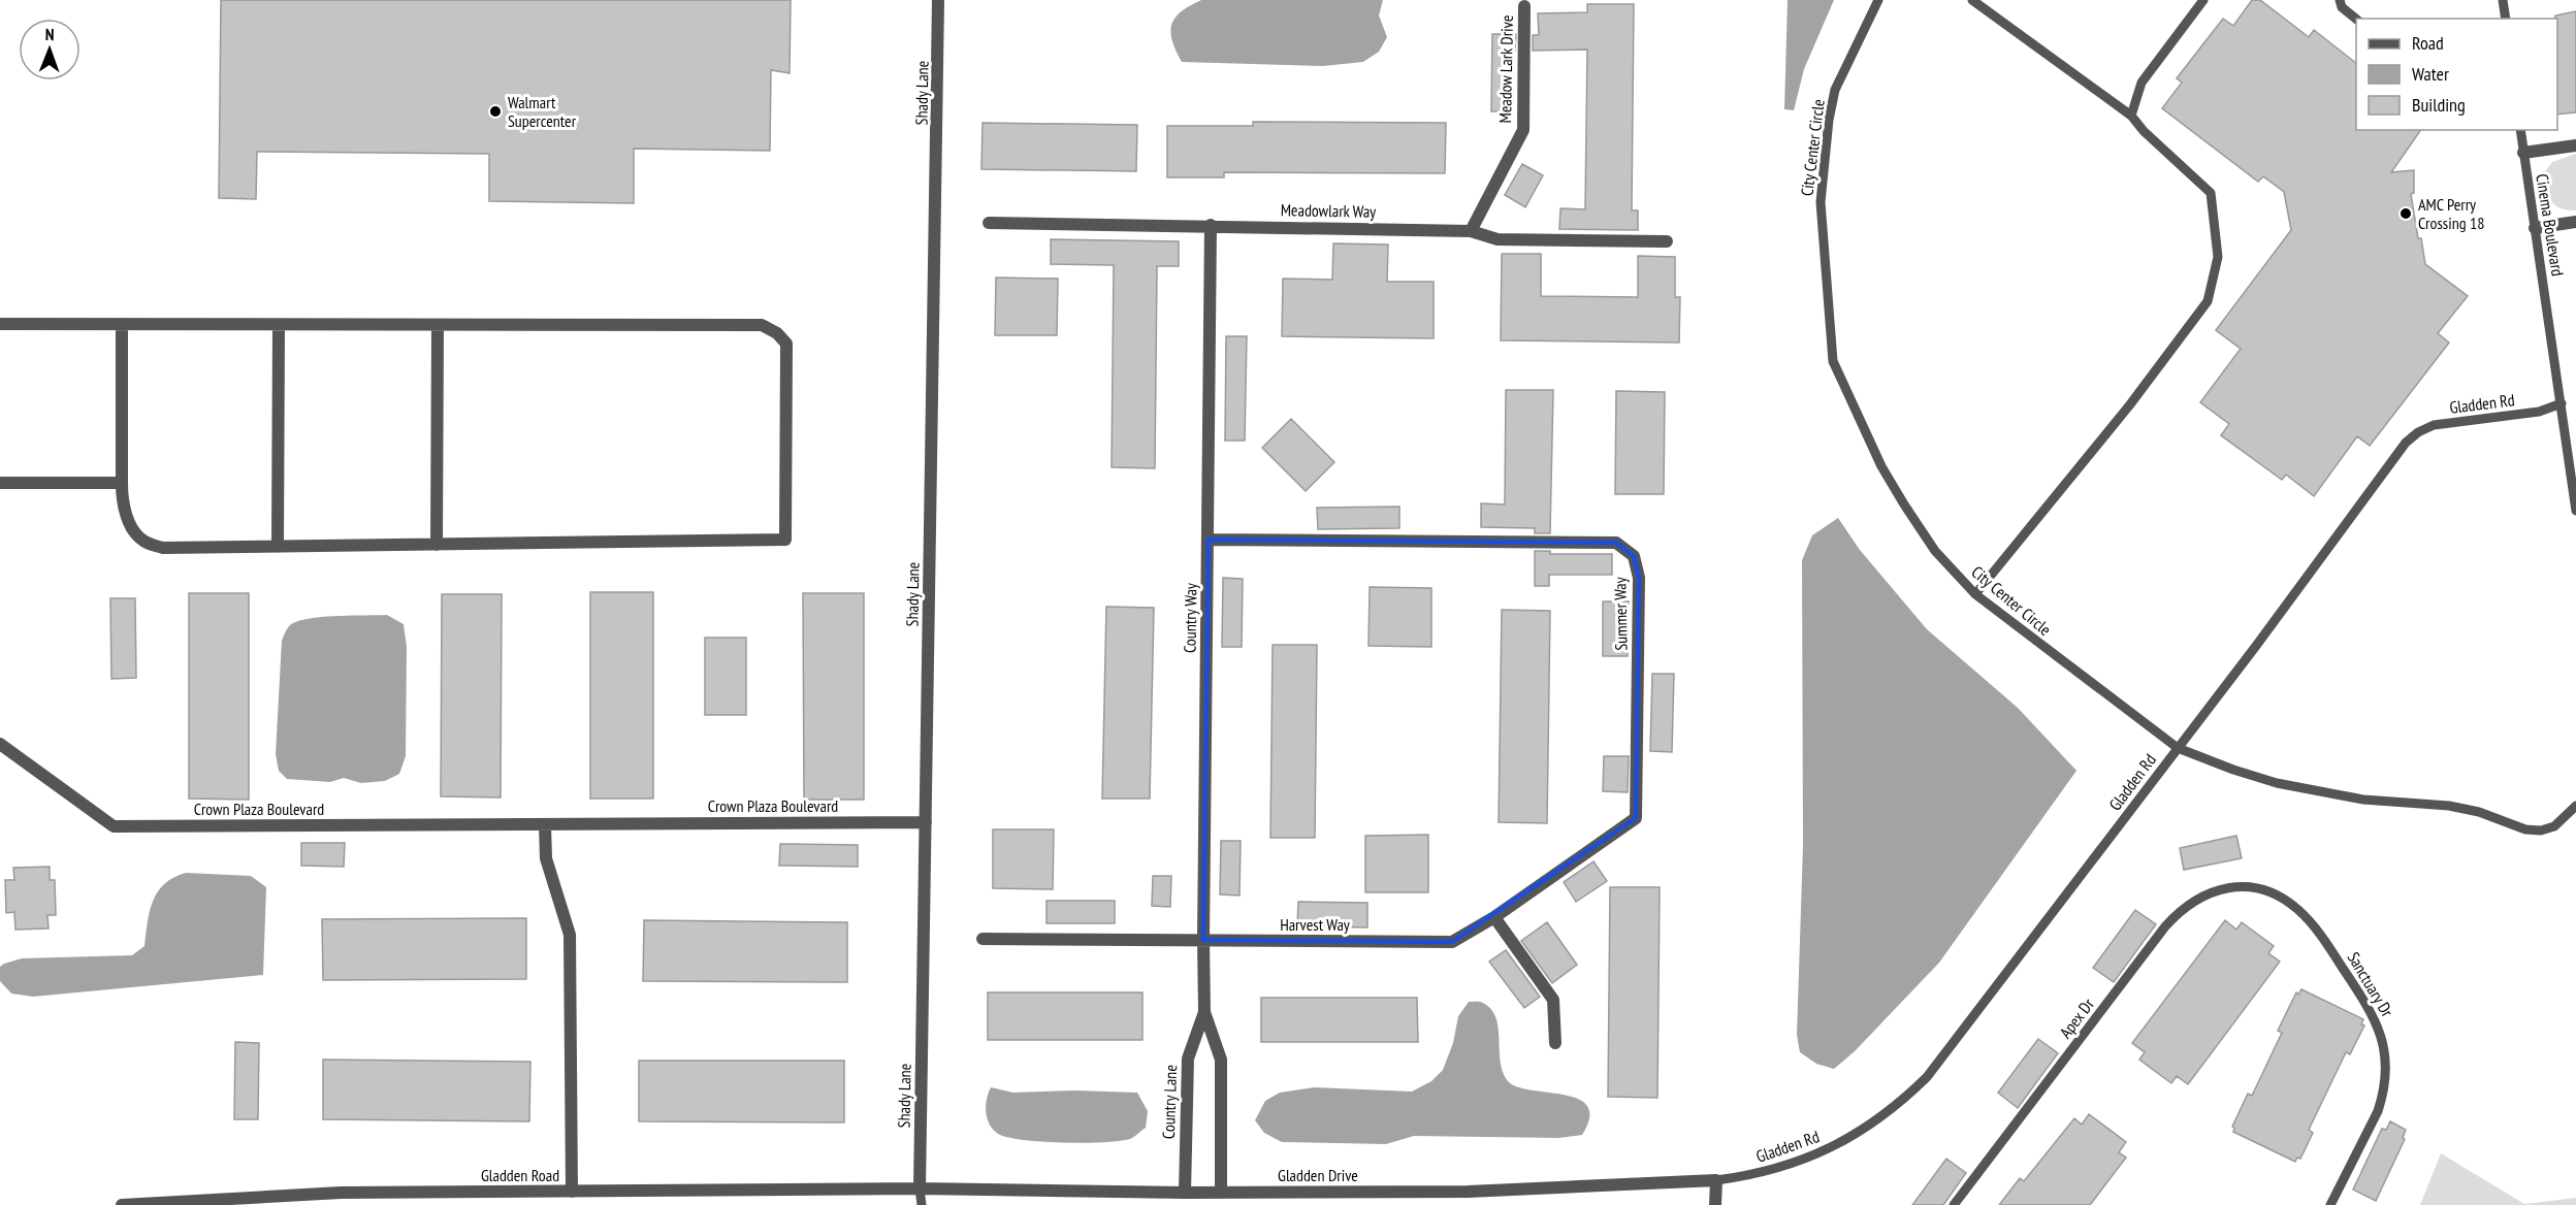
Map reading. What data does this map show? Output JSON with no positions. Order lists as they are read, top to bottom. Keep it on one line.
{"streets":{"street":["Meadow Lark Drive","Shady Lane","Meadowlark Way","Summer Way","Country Way","Crown Plaza Boulevard","Harvest Way","Country Lane","Gladden Road","Gladden Drive"],"lane":["City Center Circle","Cinema Boulevard","Gladden Rd","Sanctuary Dr","Apex Dr"]},"crossings":[["Meadow Lark Drive","Meadowlark Way"],["Shady Lane","Crown Plaza Boulevard"],["Shady Lane","Gladden Road"],["Shady Lane","Gladden Drive"],["City Center Circle","Gladden Rd"],["Meadowlark Way","Country Way"],["Cinema Boulevard","Gladden Rd"],["Gladden Rd","Gladden Drive"],["Summer Way","Country Way"],["Summer Way","Harvest Way"],["Country Way","Harvest Way"],["Country Way","Country Lane"],["Sanctuary Dr","Apex Dr"],["Country Lane","Gladden Drive"],["Gladden Road","Gladden Drive"]],"places":["Walmart Supercenter","AMC Perry Crossing 18"],"legend":["Road","Water","Building"],"north":"top"}
